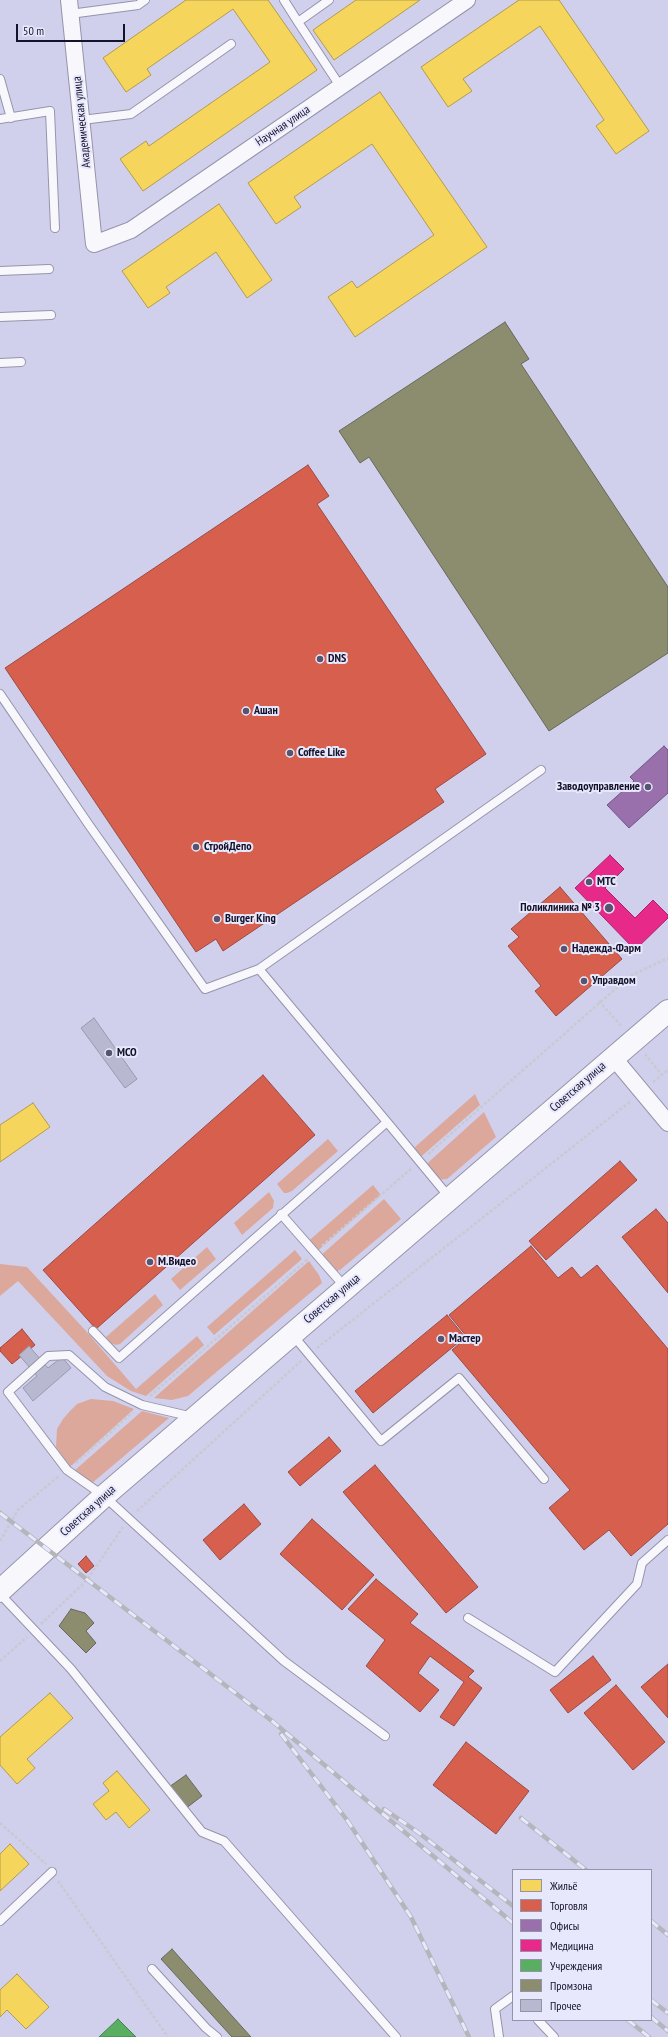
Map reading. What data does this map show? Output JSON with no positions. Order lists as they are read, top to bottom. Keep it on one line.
{"streets":{"main road":["Советская улица"],"street":["Академическая улица","Научная улица"]},"crossings":[["Академическая улица","Научная улица"]],"places":["DNS","Ашан","Coffee Like","Заводоуправление","СтройДепо","МТС","Поликлиника № 3","Burger King","Надежда-Фарм","Управдом","МСО","М.Видео","Мастер"],"legend":["Жильё","Торговля","Офисы","Медицина","Учреждения","Промзона","Прочее"],"scale_bar":"50 m"}
